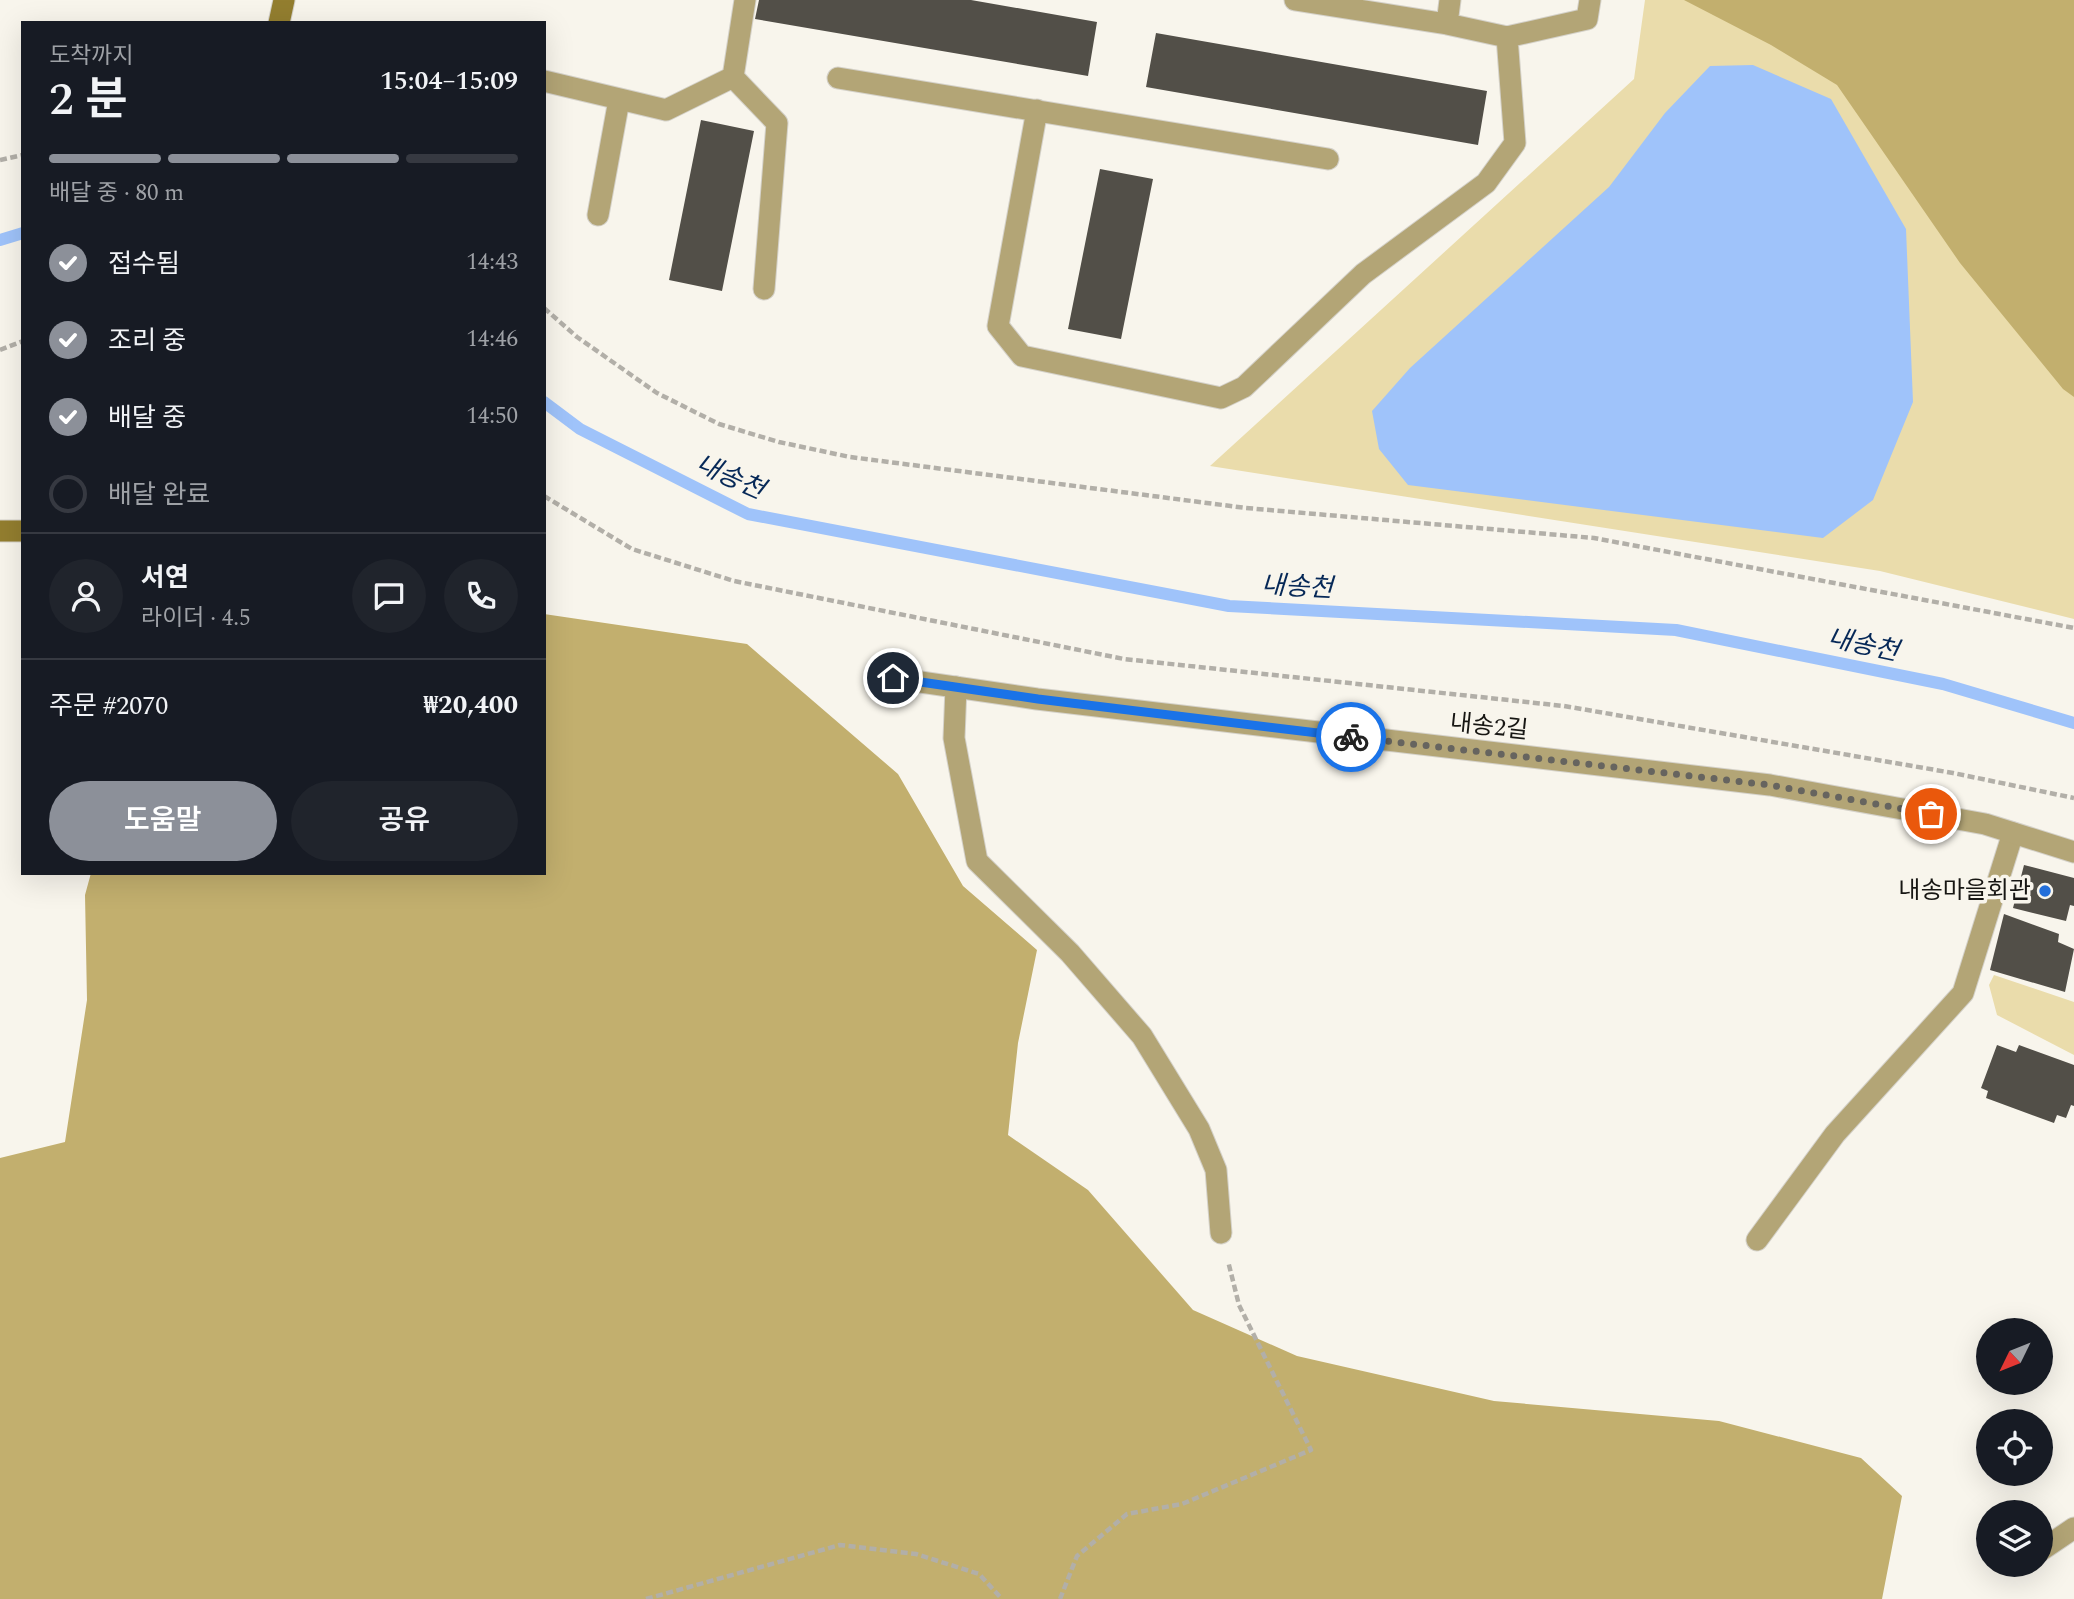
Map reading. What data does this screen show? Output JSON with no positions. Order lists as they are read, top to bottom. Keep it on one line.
{"streets":{"street":["내송2길"]},"water":["내송천"],"places":["내송마을회관"],"north":"bottom left","page":{"heading":["2 분","도착까지","15:04–15:09"],"panel":["서연","라이더 · 4.5","주문 #2070","₩20,400"],"bar":"배달 중 · 80 m","list":[["접수됨","14:43"],["조리 중","14:46"],["배달 중","14:50"],"배달 완료"],"buttons":["도움말","공유"]}}
